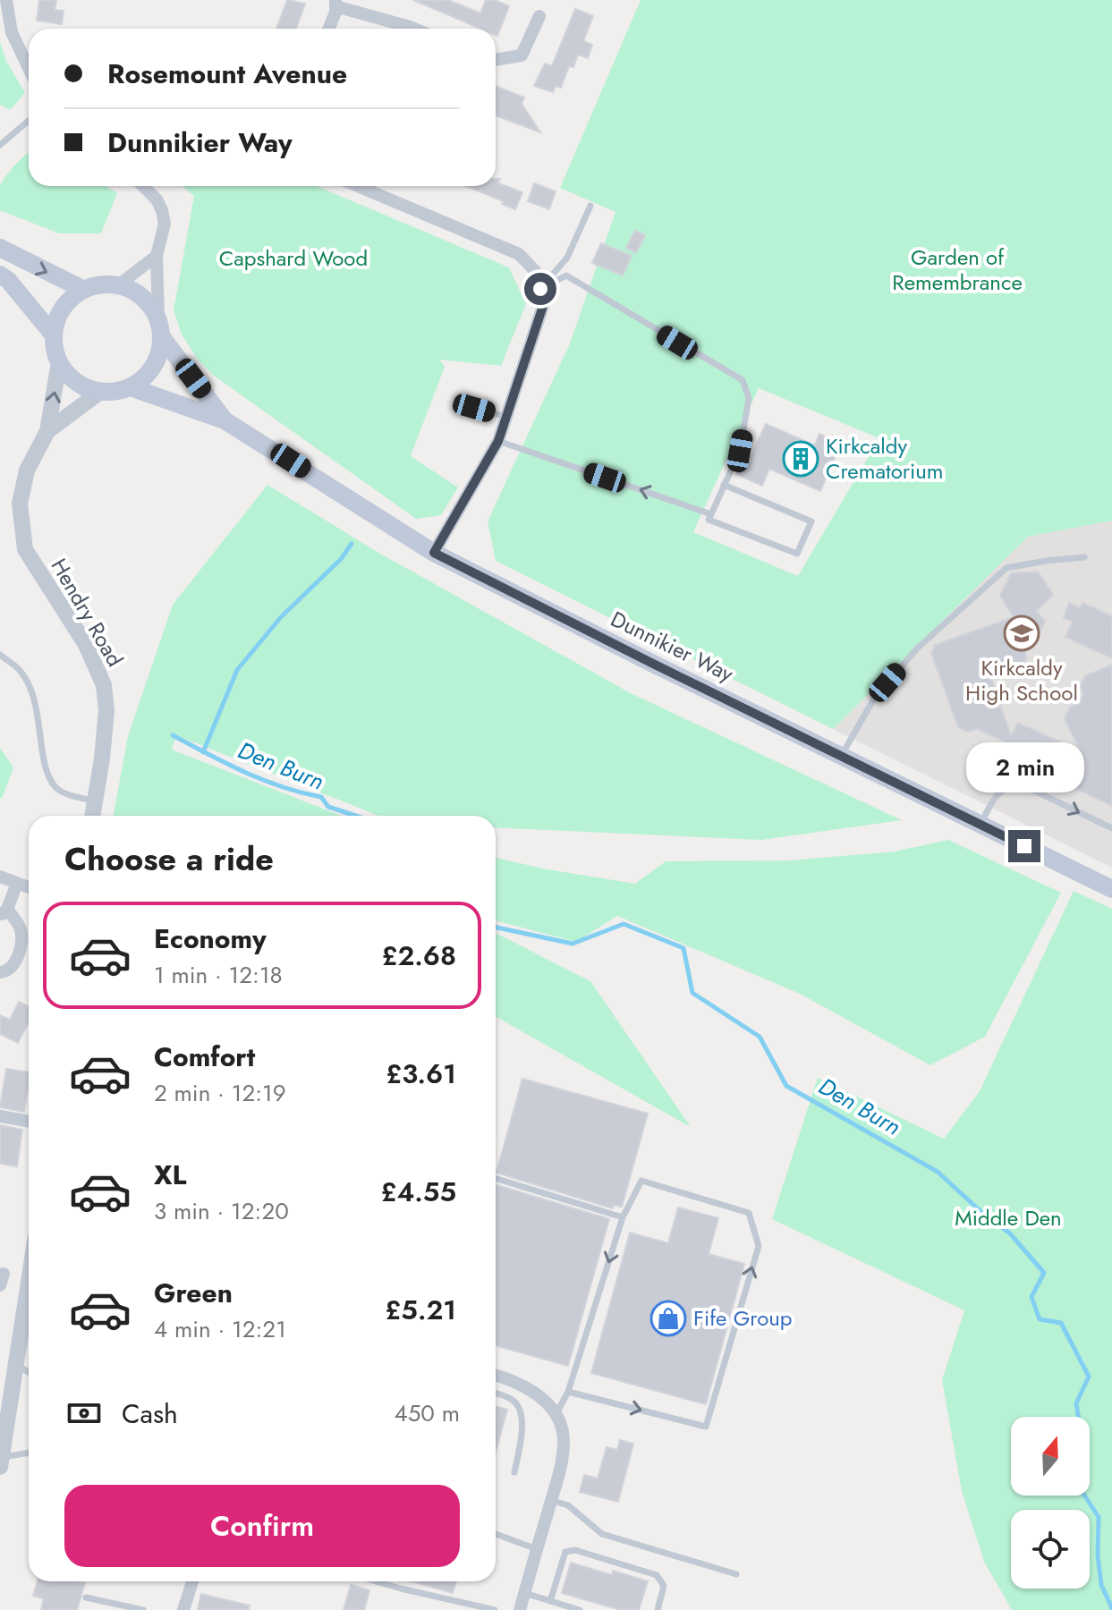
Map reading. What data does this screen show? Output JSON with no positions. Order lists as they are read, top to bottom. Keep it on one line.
{"streets":{"main road":["Dunnikier Way"],"street":["Hendry Road"]},"crossings":[["Hendry Road","Dunnikier Way"]],"water":["Den Burn"],"parks":["Garden of Remembrance","Capshard Wood","Middle Den"],"places":{"building":["Kirkcaldy Crematorium"],"school or university":["Kirkcaldy High School"],"shop":["Fife Group"]},"north":"top","page":{"banner":["Rosemount Avenue","Dunnikier Way"],"bubble":"2 min","heading":"Choose a ride","list":[{"name":"Economy","note":"1 min · 12:18","value":"£2.68"},{"name":"Comfort","note":"2 min · 12:19","value":"£3.61"},{"name":"XL","note":"3 min · 12:20","value":"£4.55"},{"name":"Green","note":"4 min · 12:21","value":"£5.21"}],"pay":["Cash","450 m"],"buttons":"Confirm"}}
